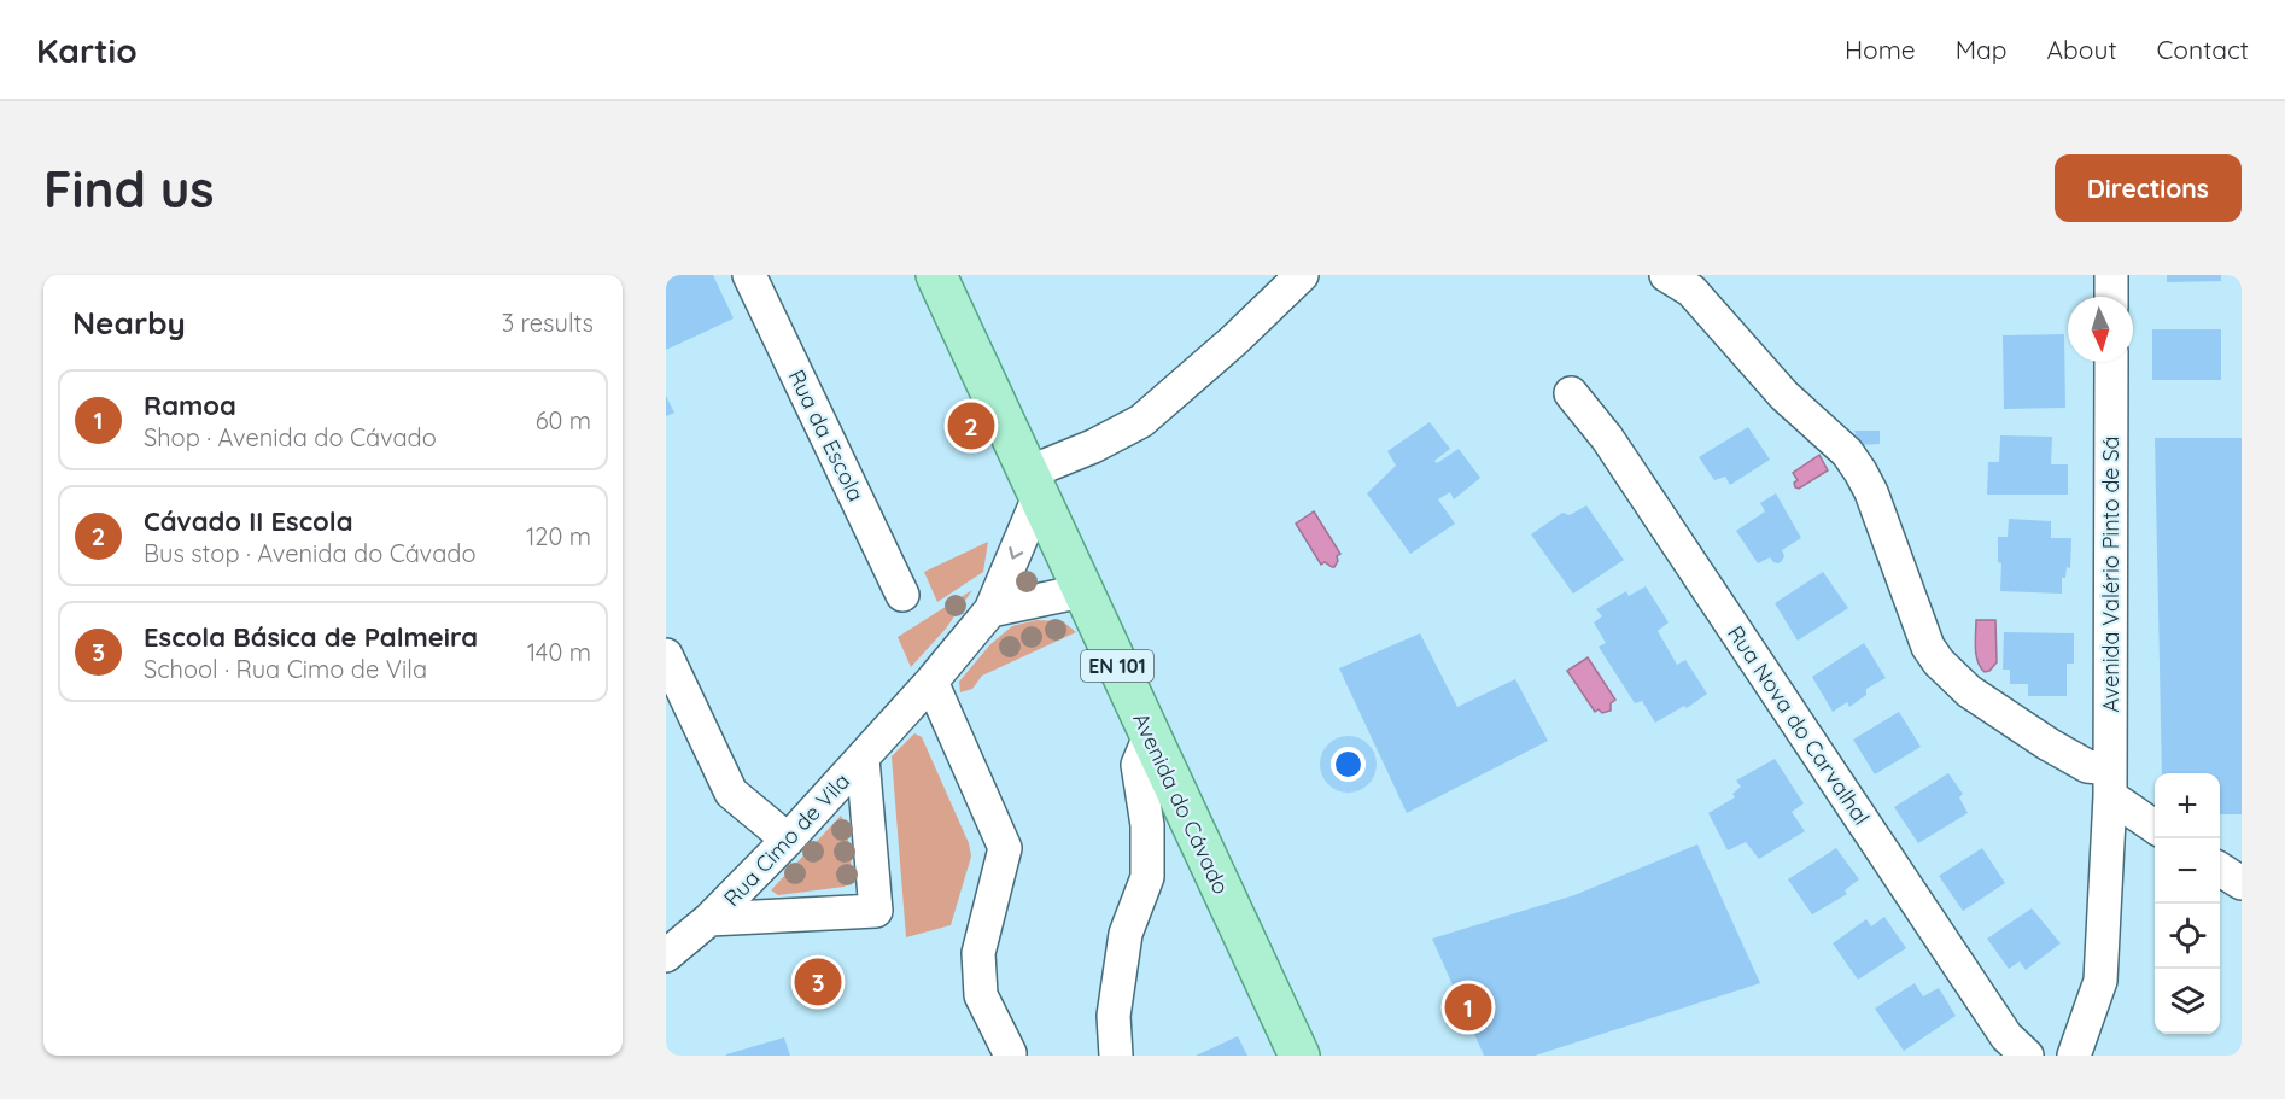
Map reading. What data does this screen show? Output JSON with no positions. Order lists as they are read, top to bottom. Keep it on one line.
{"streets":{"main road":["EN 101","Avenida do Cávado"],"street":["Rua da Escola","Avenida Valério Pinto de Sá","Rua Nova do Carvalhal","Rua Cimo de Vila"]},"crossings":[["Avenida do Cávado","Rua Cimo de Vila"]],"north":"bottom","page":{"header":"Kartio","nav":["Home","Map","About","Contact"],"buttons":"Directions","title":"Find us","heading":["Nearby","3 results"],"list":[{"mark":"1","name":"Ramoa","note":"Shop · Avenida do Cávado","value":"60 m"},{"mark":"2","name":"Cávado II Escola","note":"Bus stop · Avenida do Cávado","value":"120 m"},{"mark":"3","name":"Escola Básica de Palmeira","note":"School · Rua Cimo de Vila","value":"140 m"}],"pins":["2","3","1"],"map_buttons":["+","−"]}}
